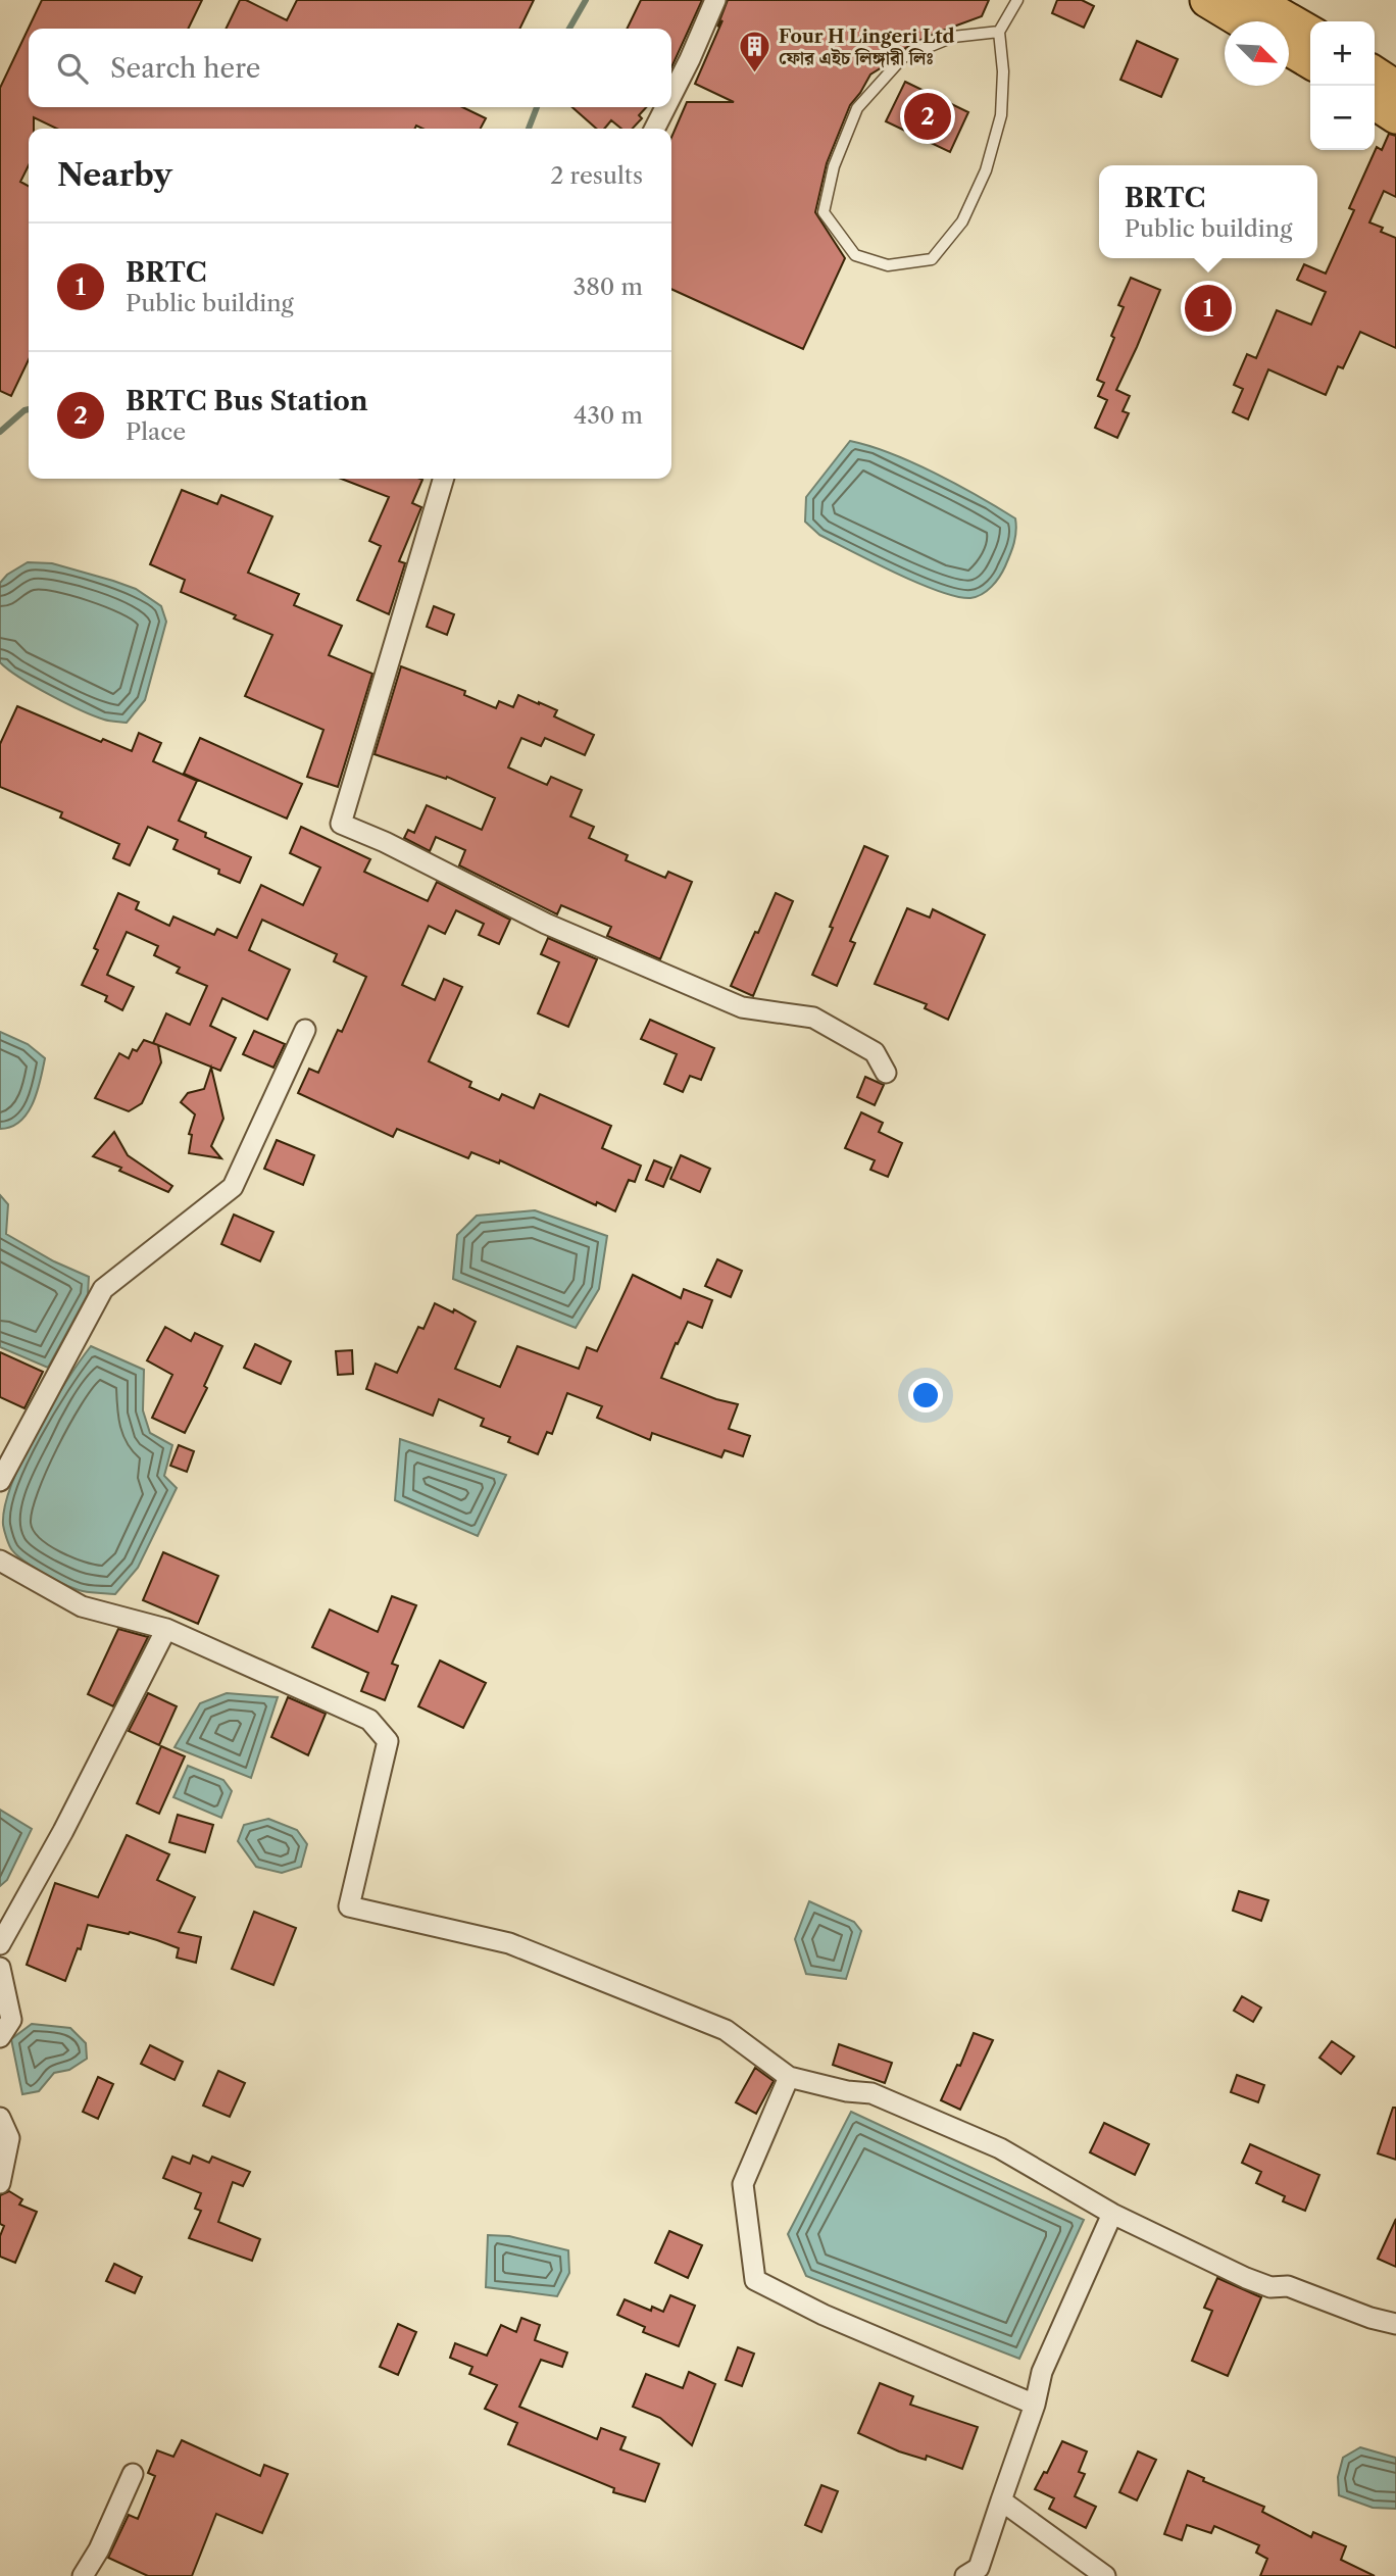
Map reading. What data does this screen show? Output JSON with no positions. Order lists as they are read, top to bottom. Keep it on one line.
{"places":{"building":["Four H Lingeri Ltd ফোর এইচ লিঙ্গারী লিঃ"]},"north":"bottom right","page":{"map_buttons":["+","−"],"search":"Search here","pins":["2","1"],"heading":["Nearby","2 results"],"popup":["BRTC","Public building"],"list":[{"mark":"1","name":"BRTC","note":"Public building","value":"380 m"},{"mark":"2","name":"BRTC Bus Station","note":"Place","value":"430 m"}]}}
